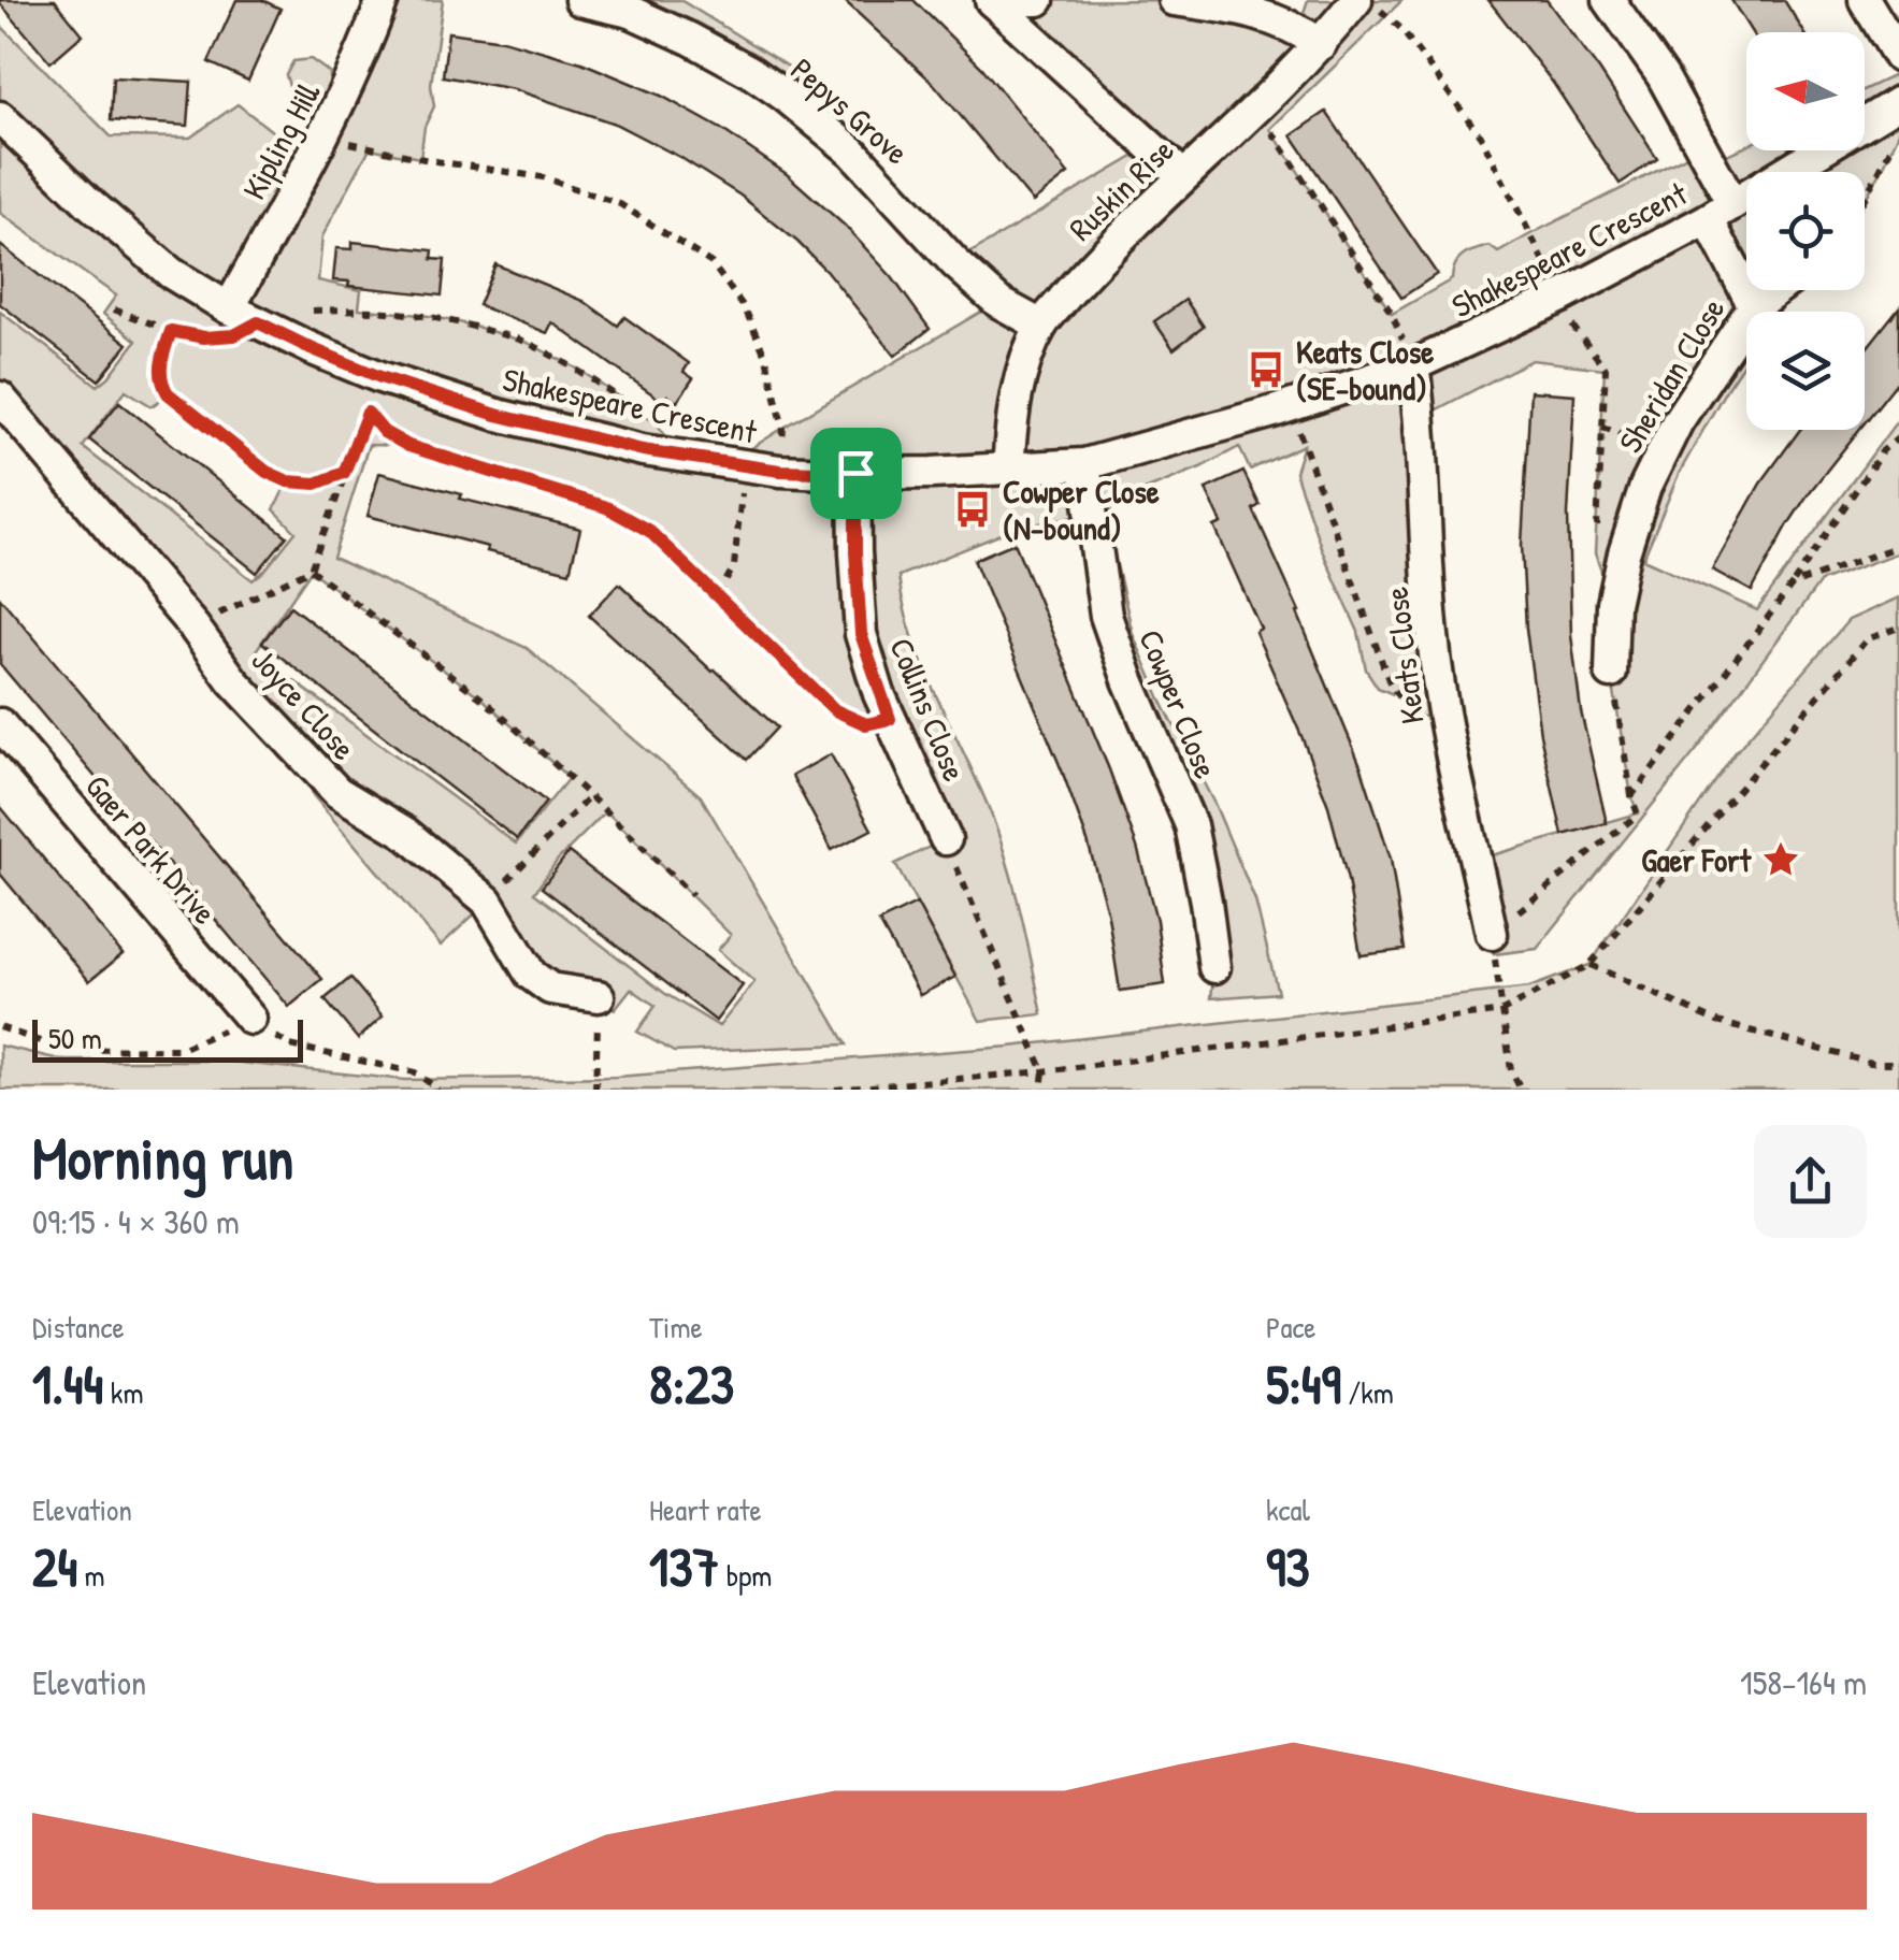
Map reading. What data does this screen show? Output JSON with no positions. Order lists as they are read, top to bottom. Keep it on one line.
{"streets":{"street":["Pepys Grove","Kipling Hill","Ruskin Rise","Shakespeare Crescent","Sheridan Close","Keats Close","Joyce Close","Cowper Close","Collins Close","Gaer Park Drive"]},"crossings":[["Pepys Grove","Ruskin Rise"],["Kipling Hill","Shakespeare Crescent"],["Ruskin Rise","Shakespeare Crescent"],["Shakespeare Crescent","Sheridan Close"],["Shakespeare Crescent","Keats Close"],["Shakespeare Crescent","Cowper Close"],["Shakespeare Crescent","Collins Close"]],"places":{"bus stop":["Keats Close (SE-bound)","Cowper Close (N-bound)"],"place":["Gaer Fort"]},"scale_bar":"50 m","north":"left","page":{"scale":"50 m","heading":["Morning run","09:15 · 4 × 360 m"],"stats":[["Distance","1.44 km"],["Time","8:23"],["Pace","5:49 /km"],["Elevation","24 m"],["Heart rate","137 bpm"],["kcal","93"]],"chart":["Elevation","158–164 m"]}}
